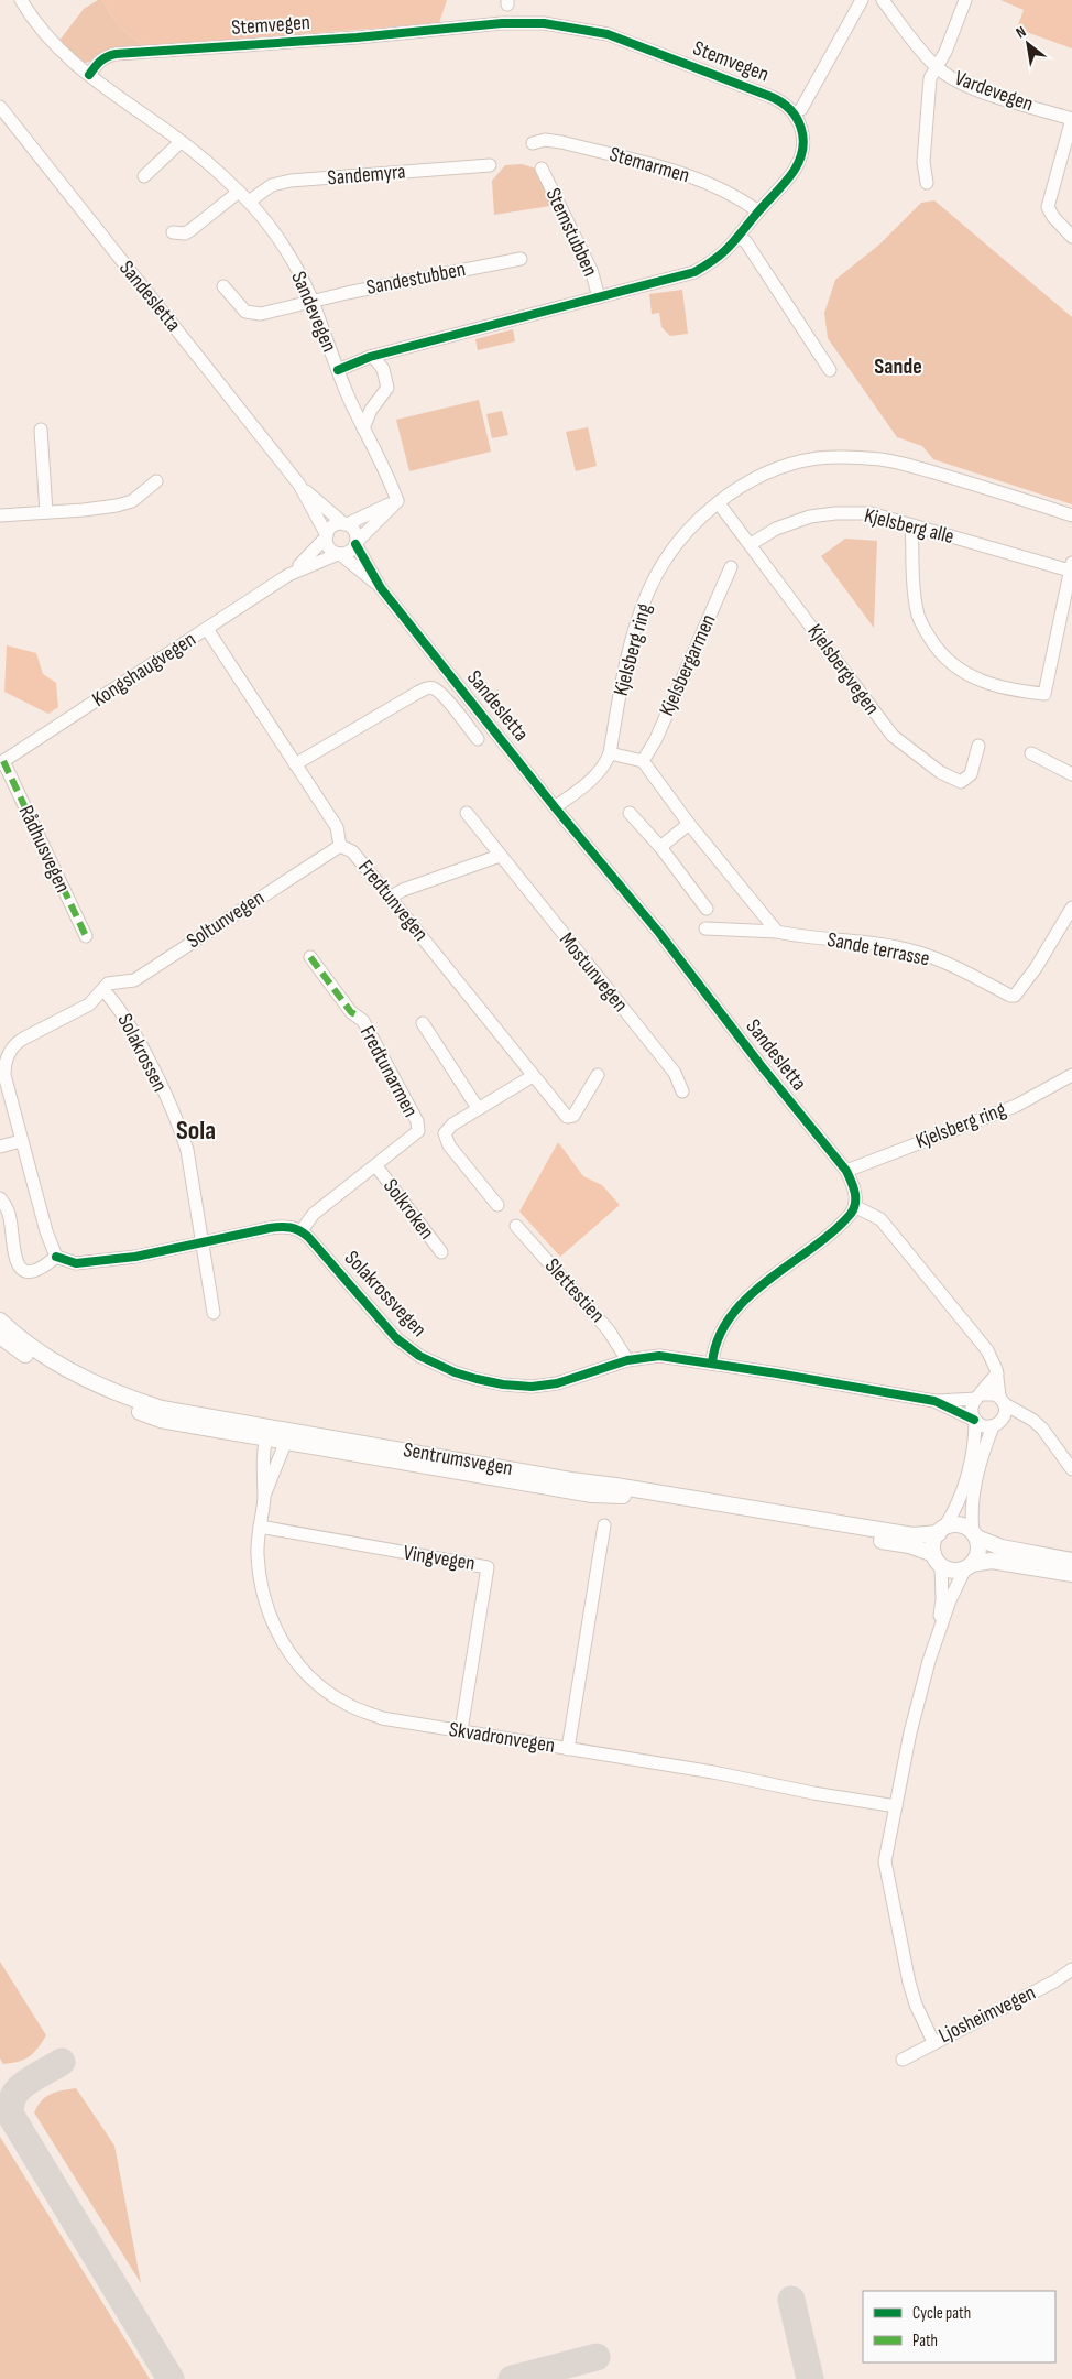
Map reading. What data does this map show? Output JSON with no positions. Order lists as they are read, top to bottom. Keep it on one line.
{"streets":{"main road":["Sentrumsvegen"],"street":["Stemvegen","Vardevegen","Stemarmen","Sandemyra","Stemstubben","Sandestubben","Sandesletta","Sandevegen","Kjelsberg alle","Kjelsberg ring","Kjelsbergarmen","Kongshaugvegen","Kjelsbergvegen","Rådhusvegen","Fredtunvegen","Soltunvegen","Sande terrasse","Mostunvegen","Solakrossen","Fredtunarmen","Solkroken","Slettestien","Solakrossvegen","Vingvegen","Skvadronvegen","Ljosheimvegen"]},"crossings":[["Stemvegen","Stemarmen"],["Stemvegen","Stemstubben"],["Stemvegen","Sandevegen"],["Sandemyra","Sandevegen"],["Sandestubben","Sandevegen"],["Sandesletta","Kjelsberg ring"],["Sandesletta","Kongshaugvegen"],["Kjelsberg alle","Kjelsbergvegen"],["Kjelsberg ring","Kjelsbergvegen"],["Kongshaugvegen","Rådhusvegen"],["Kongshaugvegen","Fredtunvegen"],["Fredtunvegen","Soltunvegen"],["Soltunvegen","Solakrossen"],["Fredtunarmen","Solkroken"],["Solkroken","Solakrossvegen"],["Slettestien","Solakrossvegen"],["Sentrumsvegen","Skvadronvegen"],["Vingvegen","Skvadronvegen"]],"districts":["Sande","Sola"],"legend":["Cycle path","Path"],"north":"top left"}
